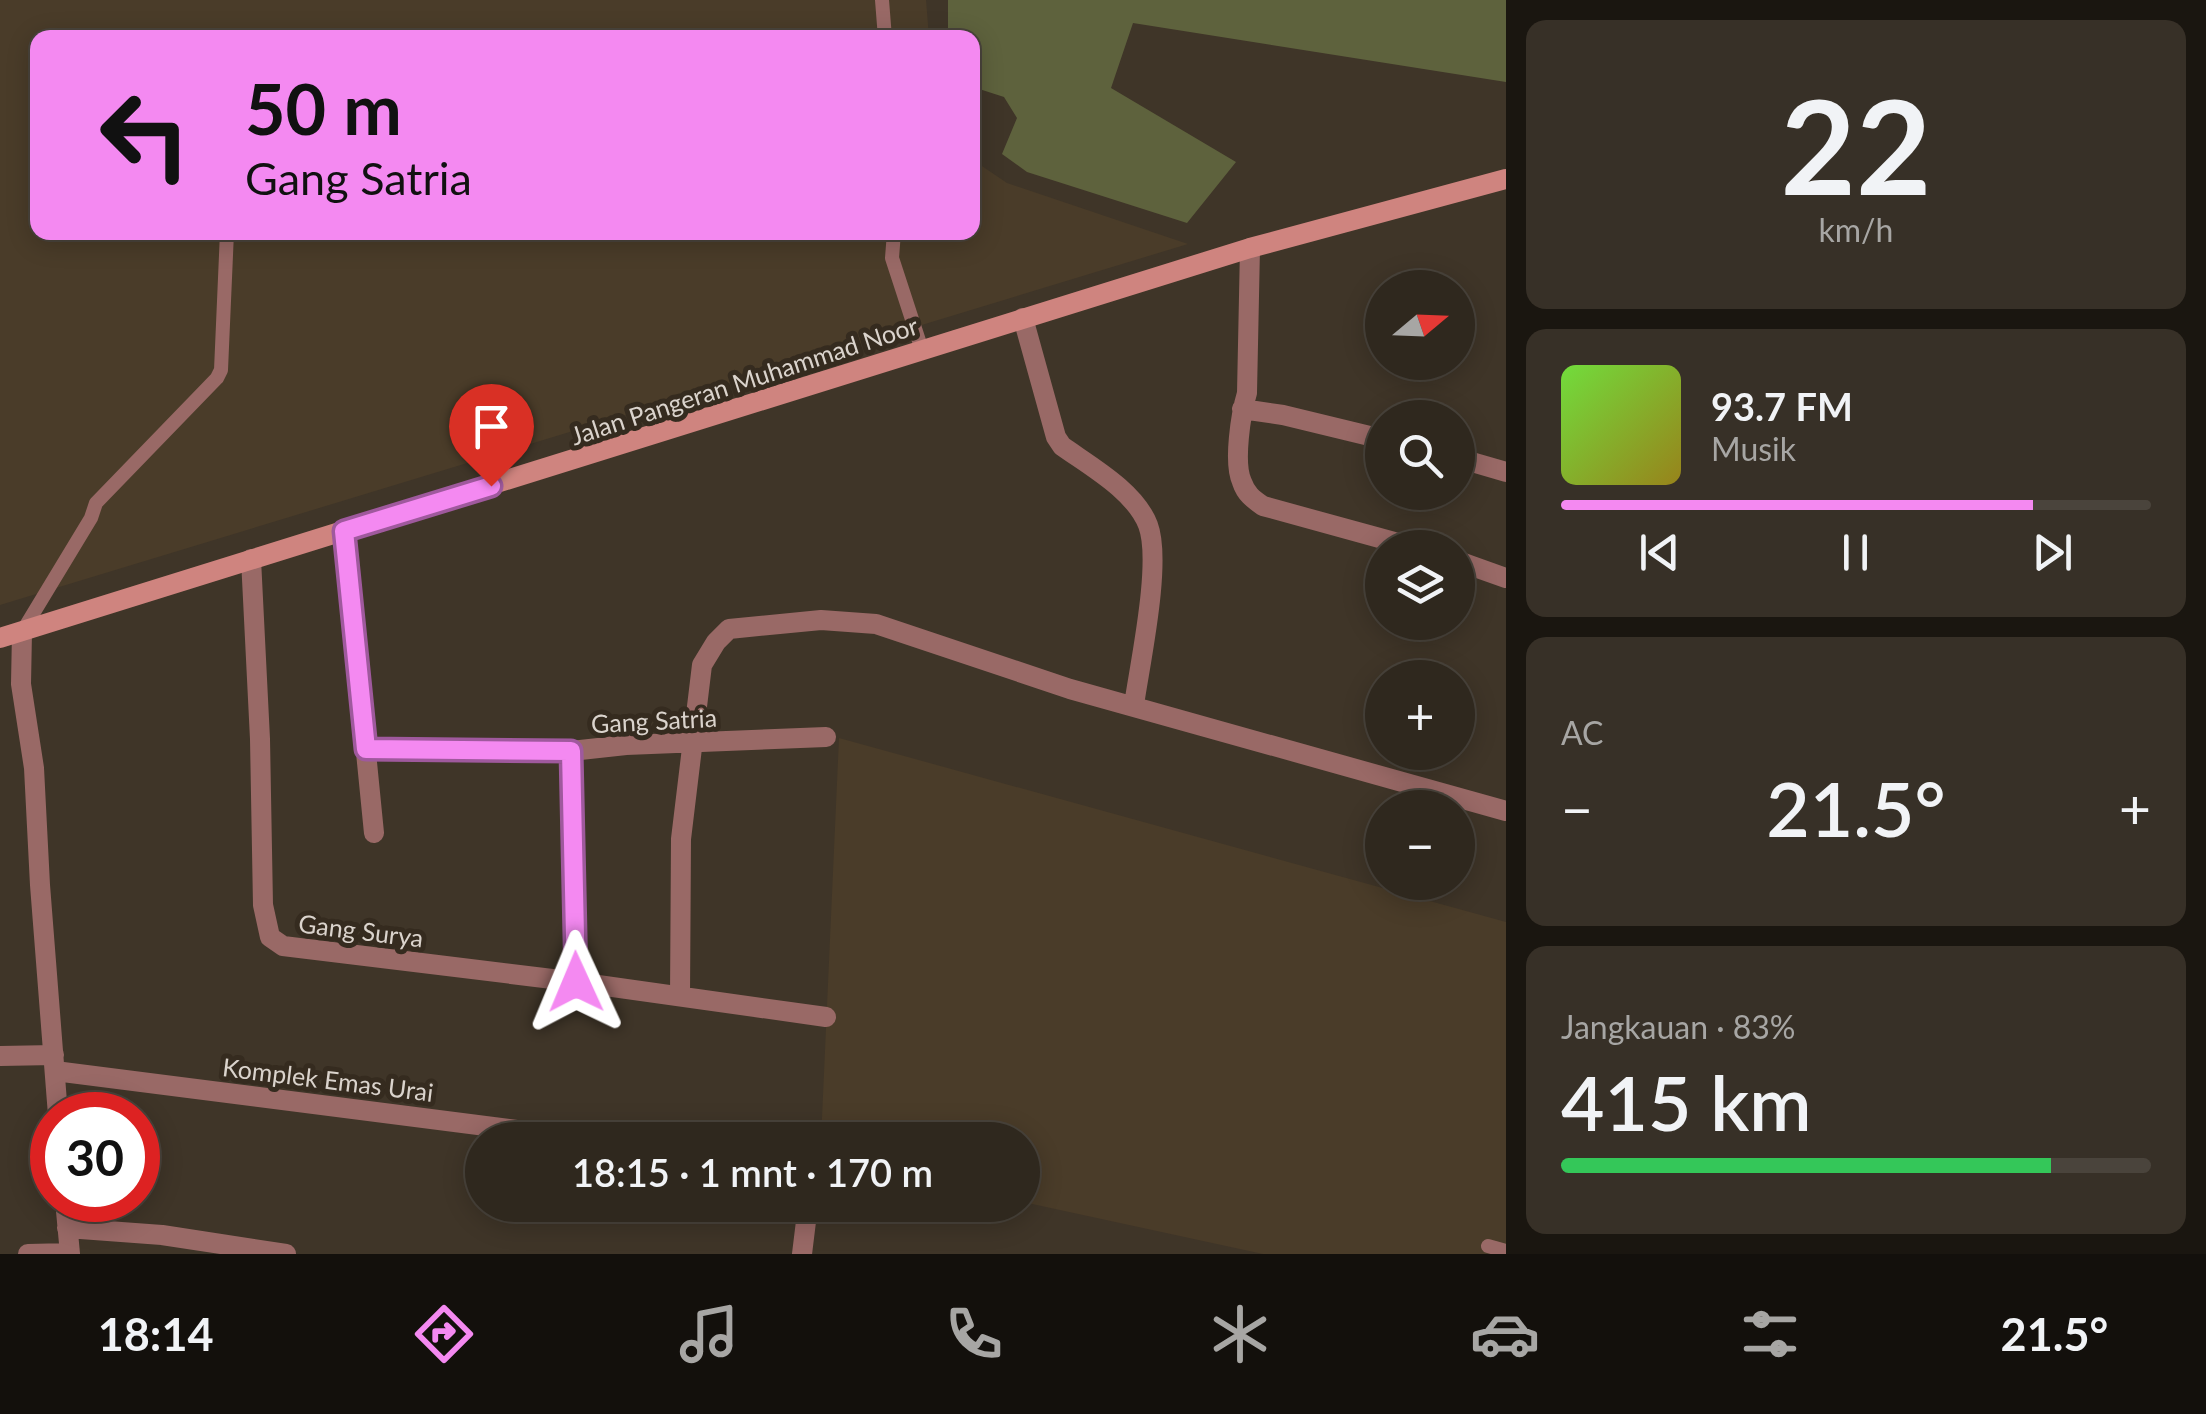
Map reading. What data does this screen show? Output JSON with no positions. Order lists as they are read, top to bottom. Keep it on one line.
{"streets":{"main road":["Jalan Pangeran Muhammad Noor"],"street":["Gang Satria","Gang Surya","Komplek Emas Urai"]},"crossings":[["Jalan Pangeran Muhammad Noor","Gang Surya"]],"north":"right","page":{"tile":[["22","km/h"],"AC",["Jangkauan · 83%","415 km"]],"turn":["50 m","Gang Satria"],"map_buttons":["+","−"],"song":["93.7 FM","Musik"],"heat":["−","21.5°","+"],"limit":"30","trip":"18:15 · 1 mnt · 170 m","tabs":["18:14","21.5°"]}}
